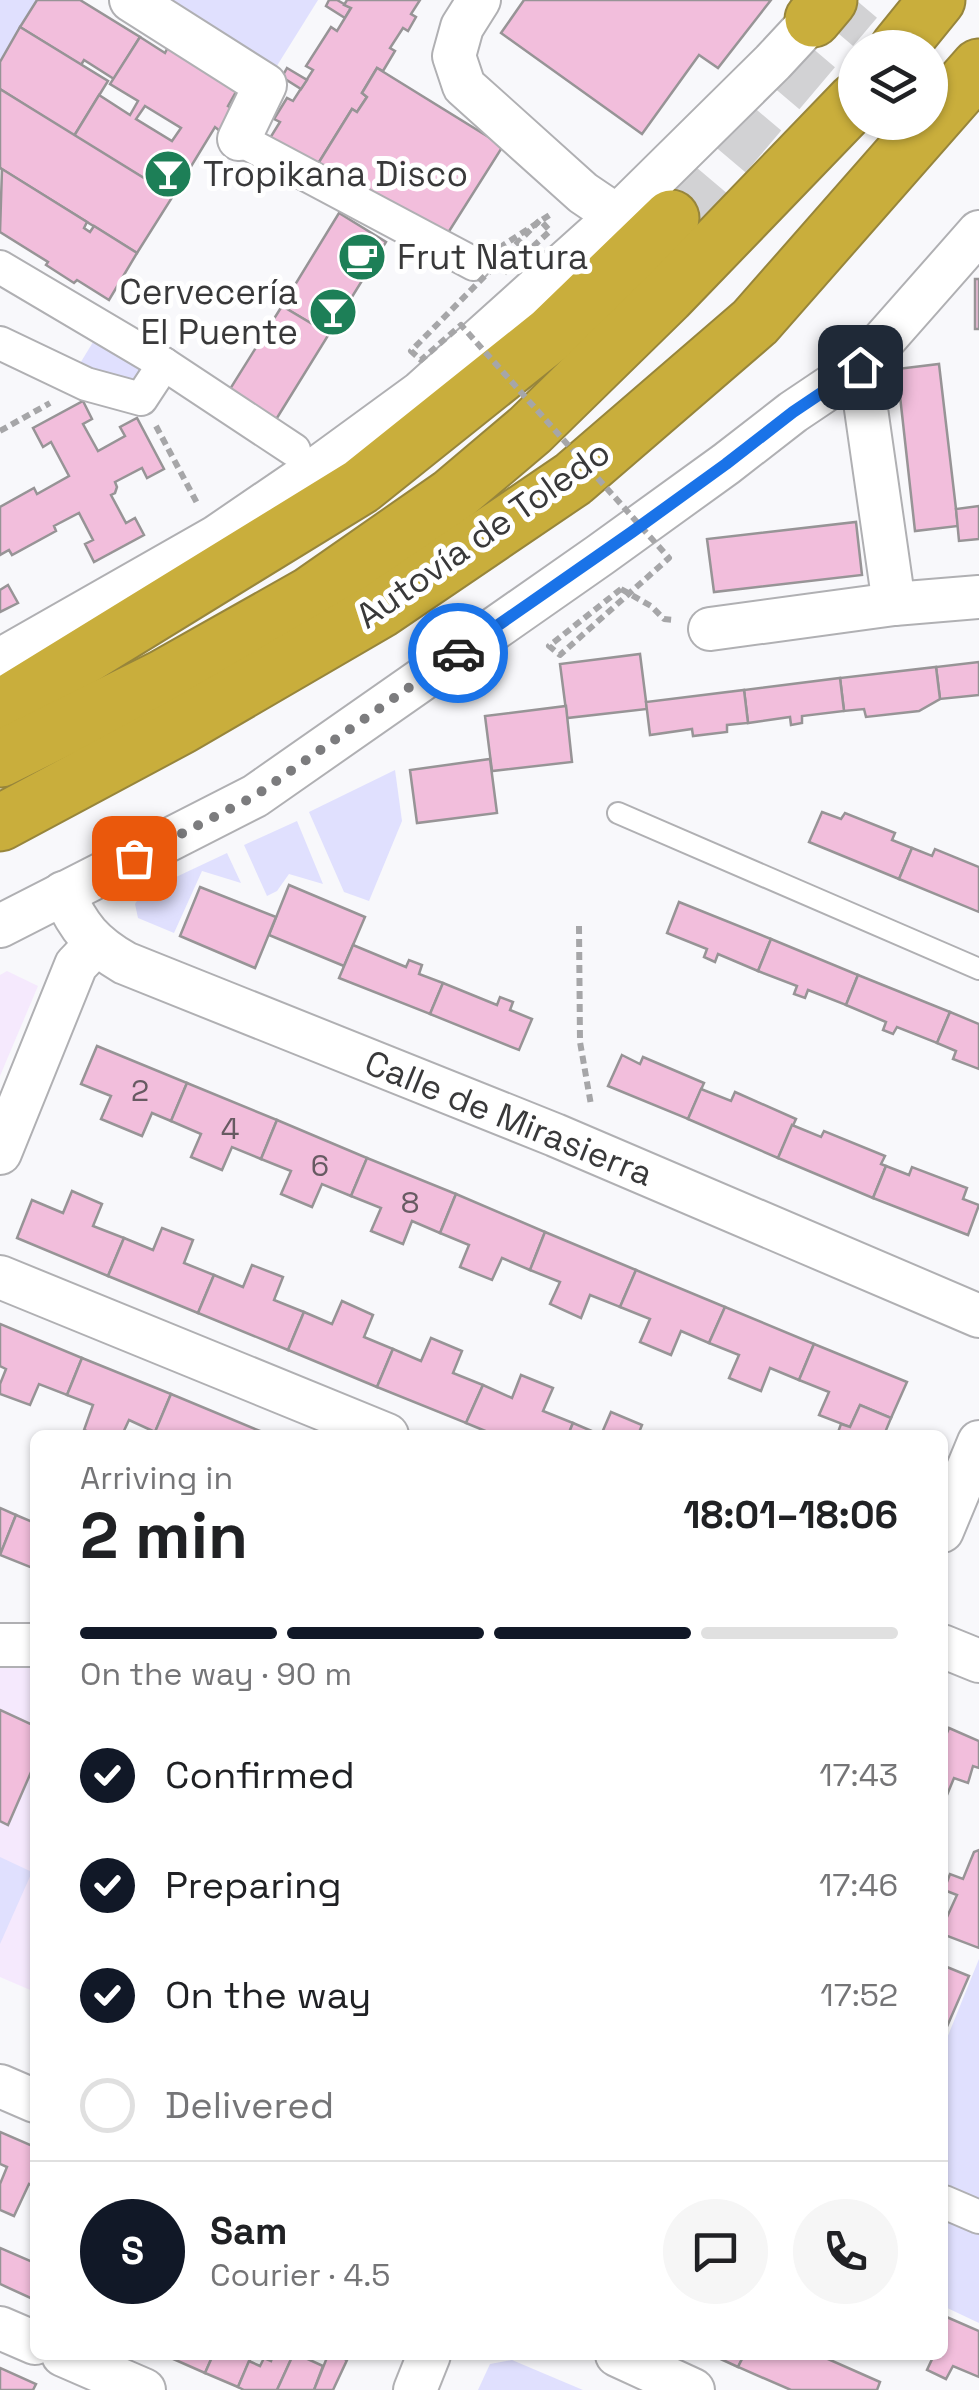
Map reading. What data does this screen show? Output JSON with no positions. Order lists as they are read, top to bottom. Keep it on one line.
{"streets":{"highway":["Autovía de Toledo"],"street":["Calle de Mirasierra"]},"places":{"bar":["Tropikana Disco","Cervecería El Puente"],"cafe":["Frut Natura"]},"house_numbers":["2","4","6","8"],"page":{"heading":["2 min","Arriving in","18:01–18:06"],"panel":["Sam","Courier · 4.5"],"bar":"On the way · 90 m","list":[["Confirmed","17:43"],["Preparing","17:46"],["On the way","17:52"],"Delivered"],"round":"S"}}
